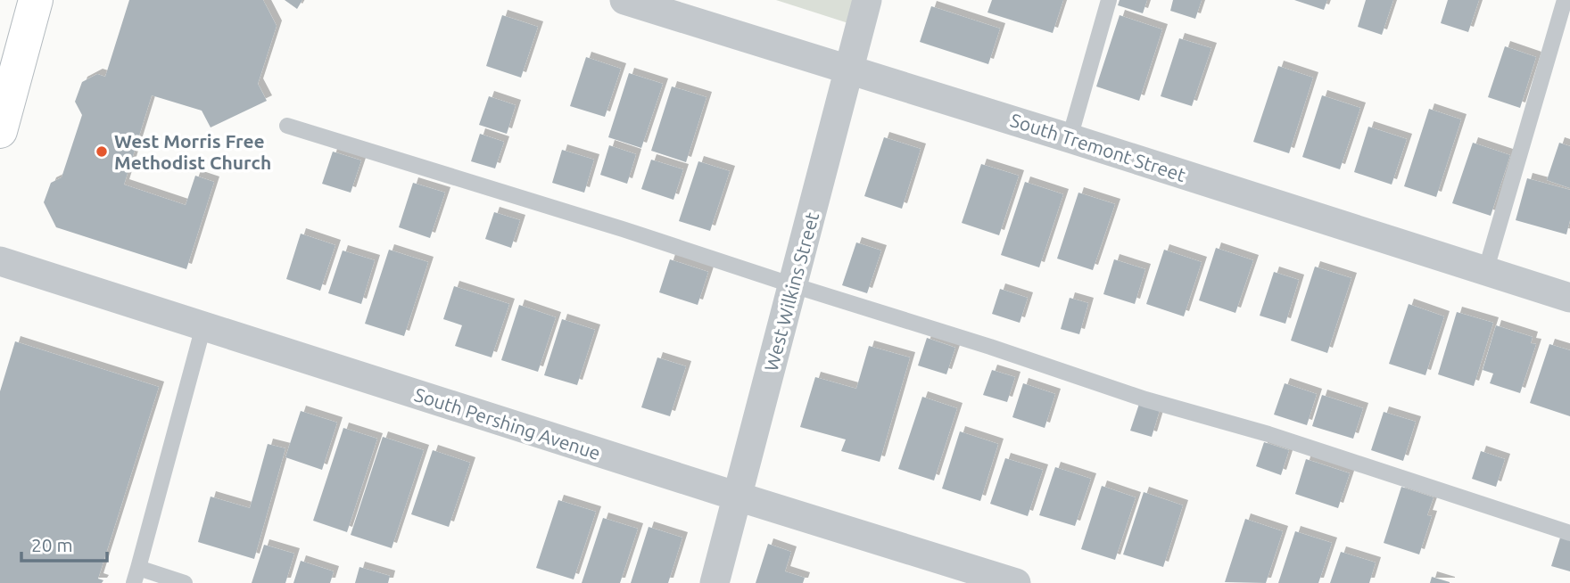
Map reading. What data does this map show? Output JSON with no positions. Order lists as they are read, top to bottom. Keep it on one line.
{"streets":{"street":["South Tremont Street","West Wilkins Street","South Pershing Avenue"]},"crossings":[["South Tremont Street","West Wilkins Street"],["West Wilkins Street","South Pershing Avenue"]],"places":["West Morris Free Methodist Church"],"scale_bar":"20 m"}
